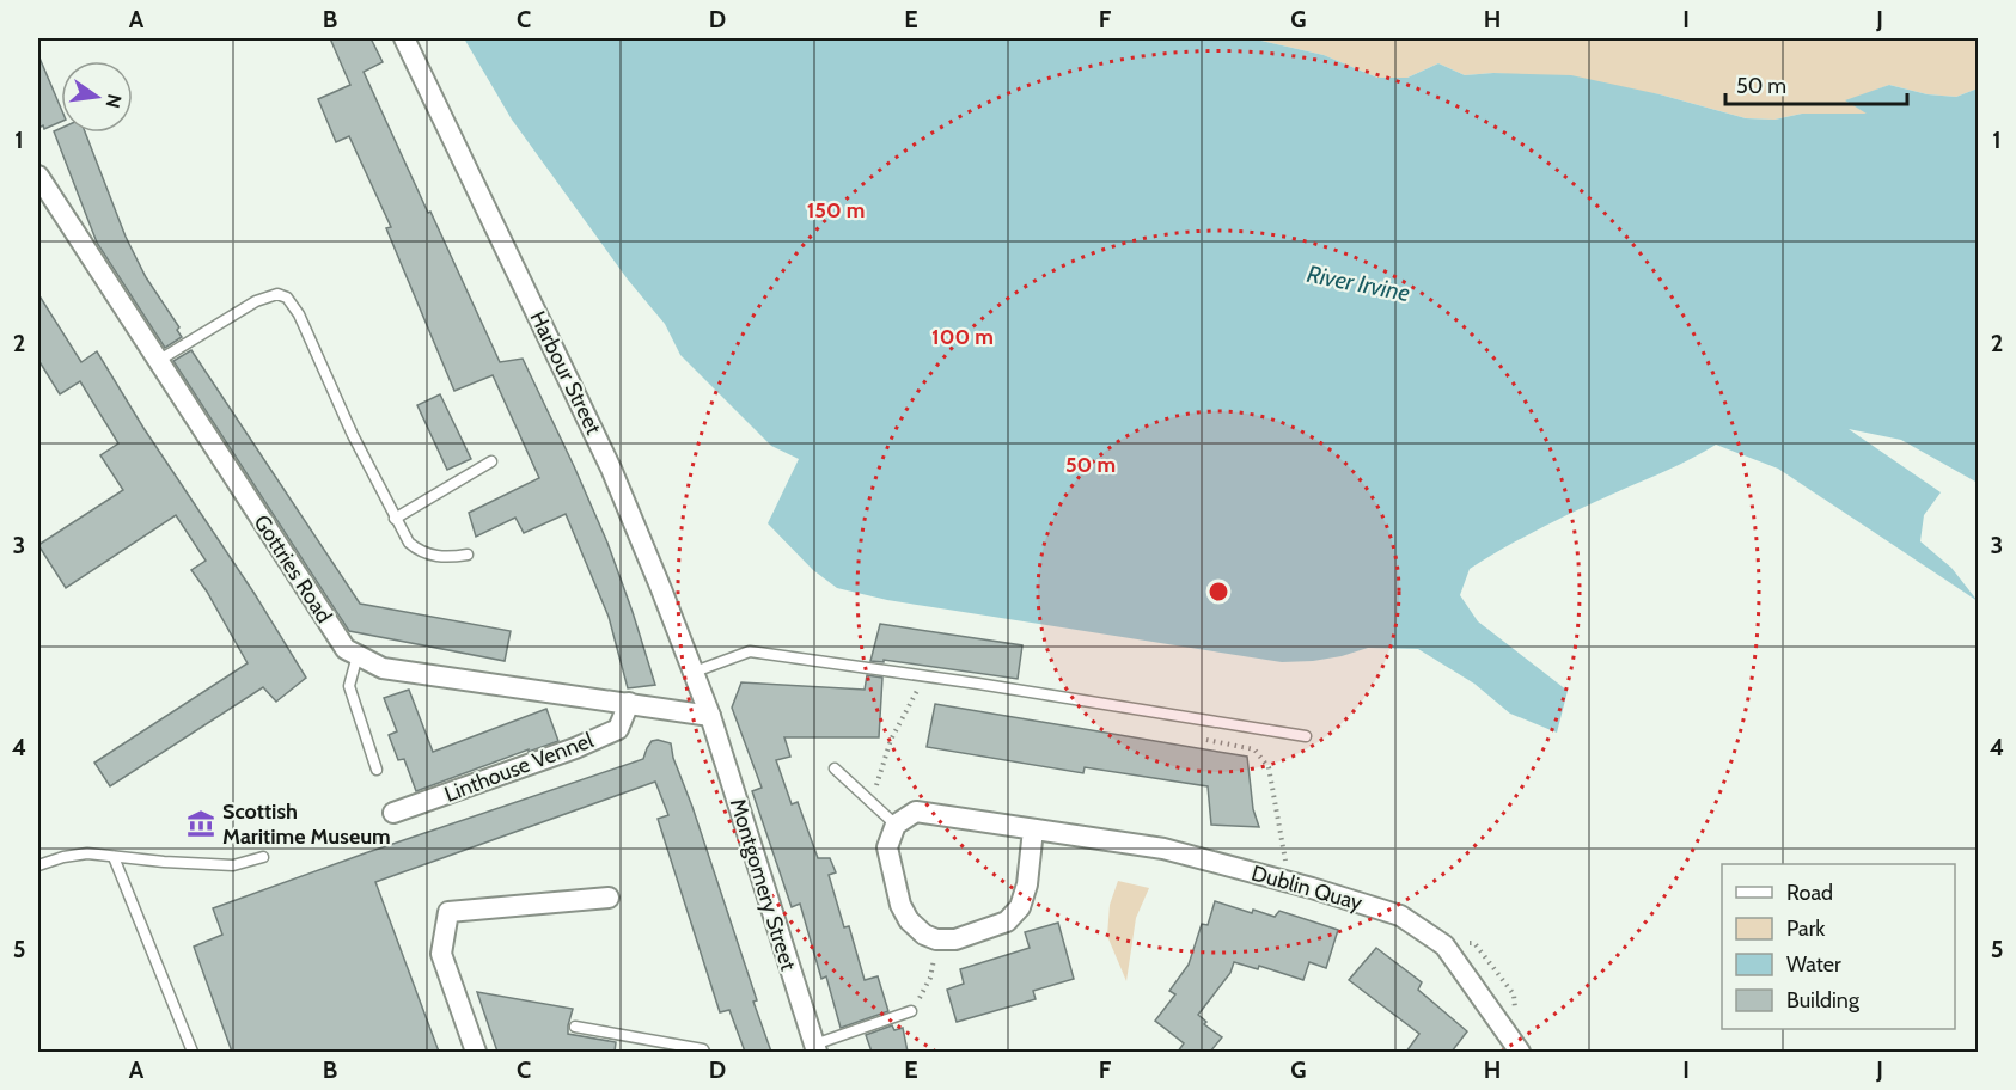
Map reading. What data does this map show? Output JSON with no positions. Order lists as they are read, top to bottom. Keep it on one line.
{"streets":{"street":["Harbour Street","Gottries Road","Linthouse Vennel","Montgomery Street","Dublin Quay"]},"crossings":[["Harbour Street","Gottries Road"],["Harbour Street","Montgomery Street"],["Gottries Road","Linthouse Vennel"],["Gottries Road","Montgomery Street"]],"water":["River Irvine"],"places":{"museum":["Scottish Maritime Museum"]},"legend":["Road","Park","Water","Building"],"scale_bar":"50 m","north":"right","grid":{"columns":["A","B","C","D","E","F","G","H","I","J"],"rows":["1","2","3","4","5"]},"rings":["150 m","100 m","50 m"]}
